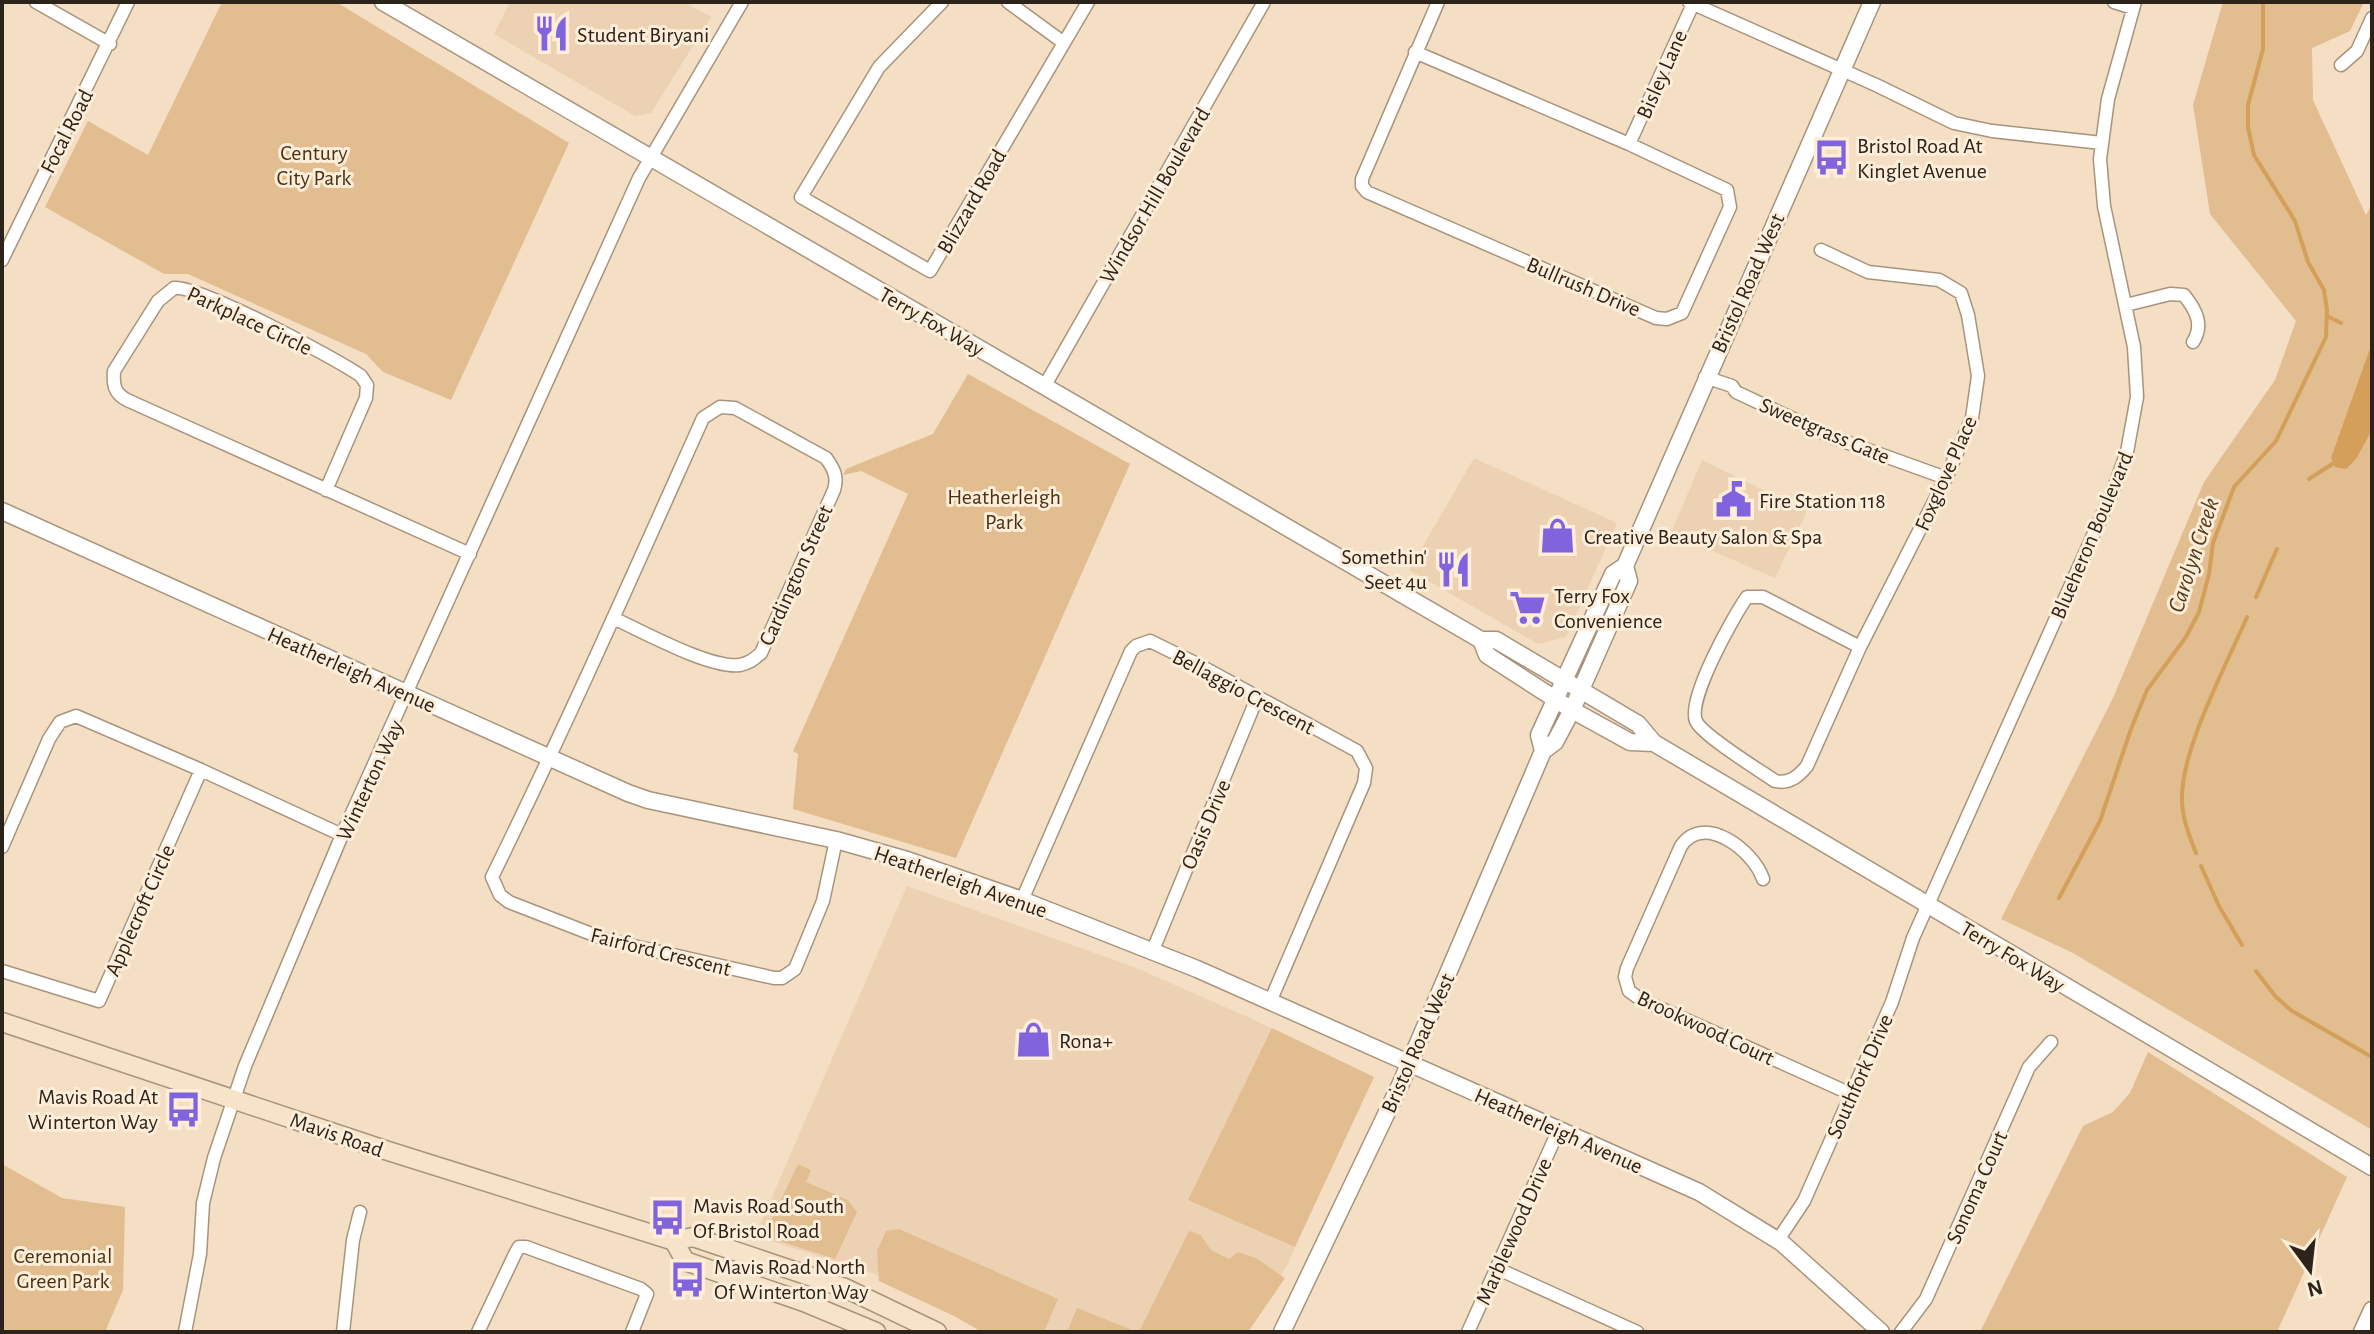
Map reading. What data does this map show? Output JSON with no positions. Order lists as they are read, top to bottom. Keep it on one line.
{"streets":{"main road":["Mavis Road"],"street":["Bisley Lane","Focal Road","Windsor Hill Boulevard","Blizzard Road","Bristol Road West","Bullrush Drive","Parkplace Circle","Terry Fox Way","Sweetgrass Gate","Foxglove Place","Blueheron Boulevard","Cardington Street","Heatherleigh Avenue","Bellaggio Crescent","Winterton Way","Oasis Drive","Applecroft Circle","Fairford Crescent","Brookwood Court","Southfork Drive","Sonoma Court","Marblewood Drive"]},"crossings":[["Bisley Lane","Bullrush Drive"],["Windsor Hill Boulevard","Terry Fox Way"],["Bristol Road West","Terry Fox Way"],["Bristol Road West","Sweetgrass Gate"],["Bristol Road West","Heatherleigh Avenue"],["Parkplace Circle","Winterton Way"],["Terry Fox Way","Blueheron Boulevard"],["Terry Fox Way","Winterton Way"],["Terry Fox Way","Southfork Drive"],["Sweetgrass Gate","Foxglove Place"],["Blueheron Boulevard","Southfork Drive"],["Cardington Street","Heatherleigh Avenue"],["Cardington Street","Fairford Crescent"],["Heatherleigh Avenue","Bellaggio Crescent"],["Heatherleigh Avenue","Winterton Way"],["Heatherleigh Avenue","Oasis Drive"],["Heatherleigh Avenue","Fairford Crescent"],["Heatherleigh Avenue","Southfork Drive"],["Heatherleigh Avenue","Marblewood Drive"],["Bellaggio Crescent","Oasis Drive"],["Winterton Way","Mavis Road"],["Brookwood Court","Southfork Drive"]],"water":["Carolyn Creek"],"parks":["Century City Park","Heatherleigh Park","Ceremonial Green Park"],"places":{"restaurant":["Student Biryani","Somethin' Seet 4u"],"bus stop":["Bristol Road At Kinglet Avenue","Mavis Road At Winterton Way","Mavis Road South Of Bristol Road","Mavis Road North Of Winterton Way"],"public building":["Fire Station 118"],"shop":["Creative Beauty Salon & Spa","Rona+"],"supermarket":["Terry Fox Convenience"]},"north":"bottom"}
